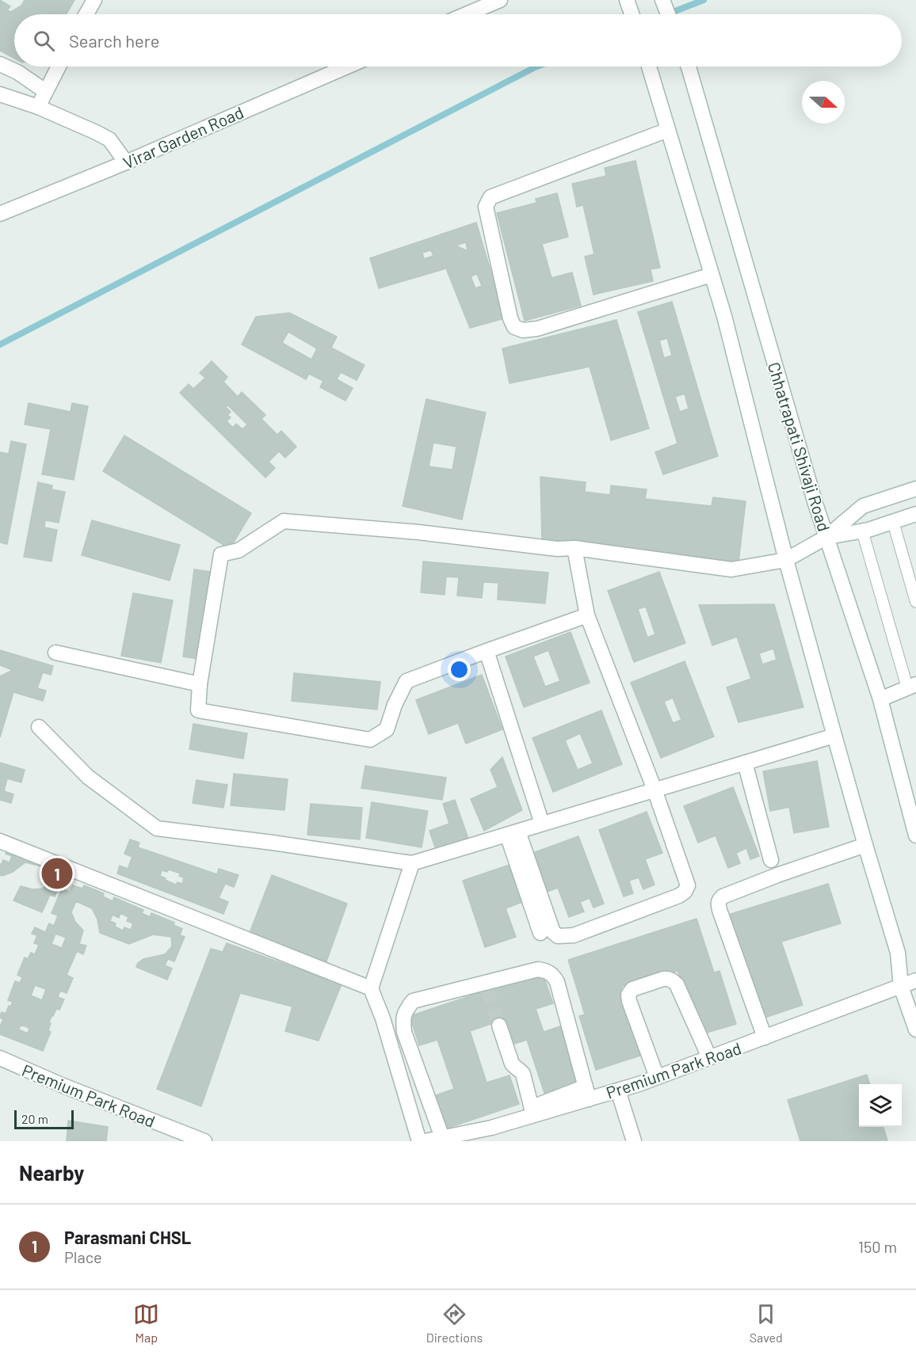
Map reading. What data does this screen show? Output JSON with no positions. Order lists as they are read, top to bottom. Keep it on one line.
{"streets":{"street":["Virar Garden Road","Chhatrapati Shivaji Road","Premium Park Road"]},"scale_bar":"20 m","north":"right","page":{"search":"Search here","pins":"1","scale":"20 m","heading":"Nearby","list":[{"mark":"1","name":"Parasmani CHSL","note":"Place","value":"150 m"}],"nav":["Map","Directions","Saved"]}}
